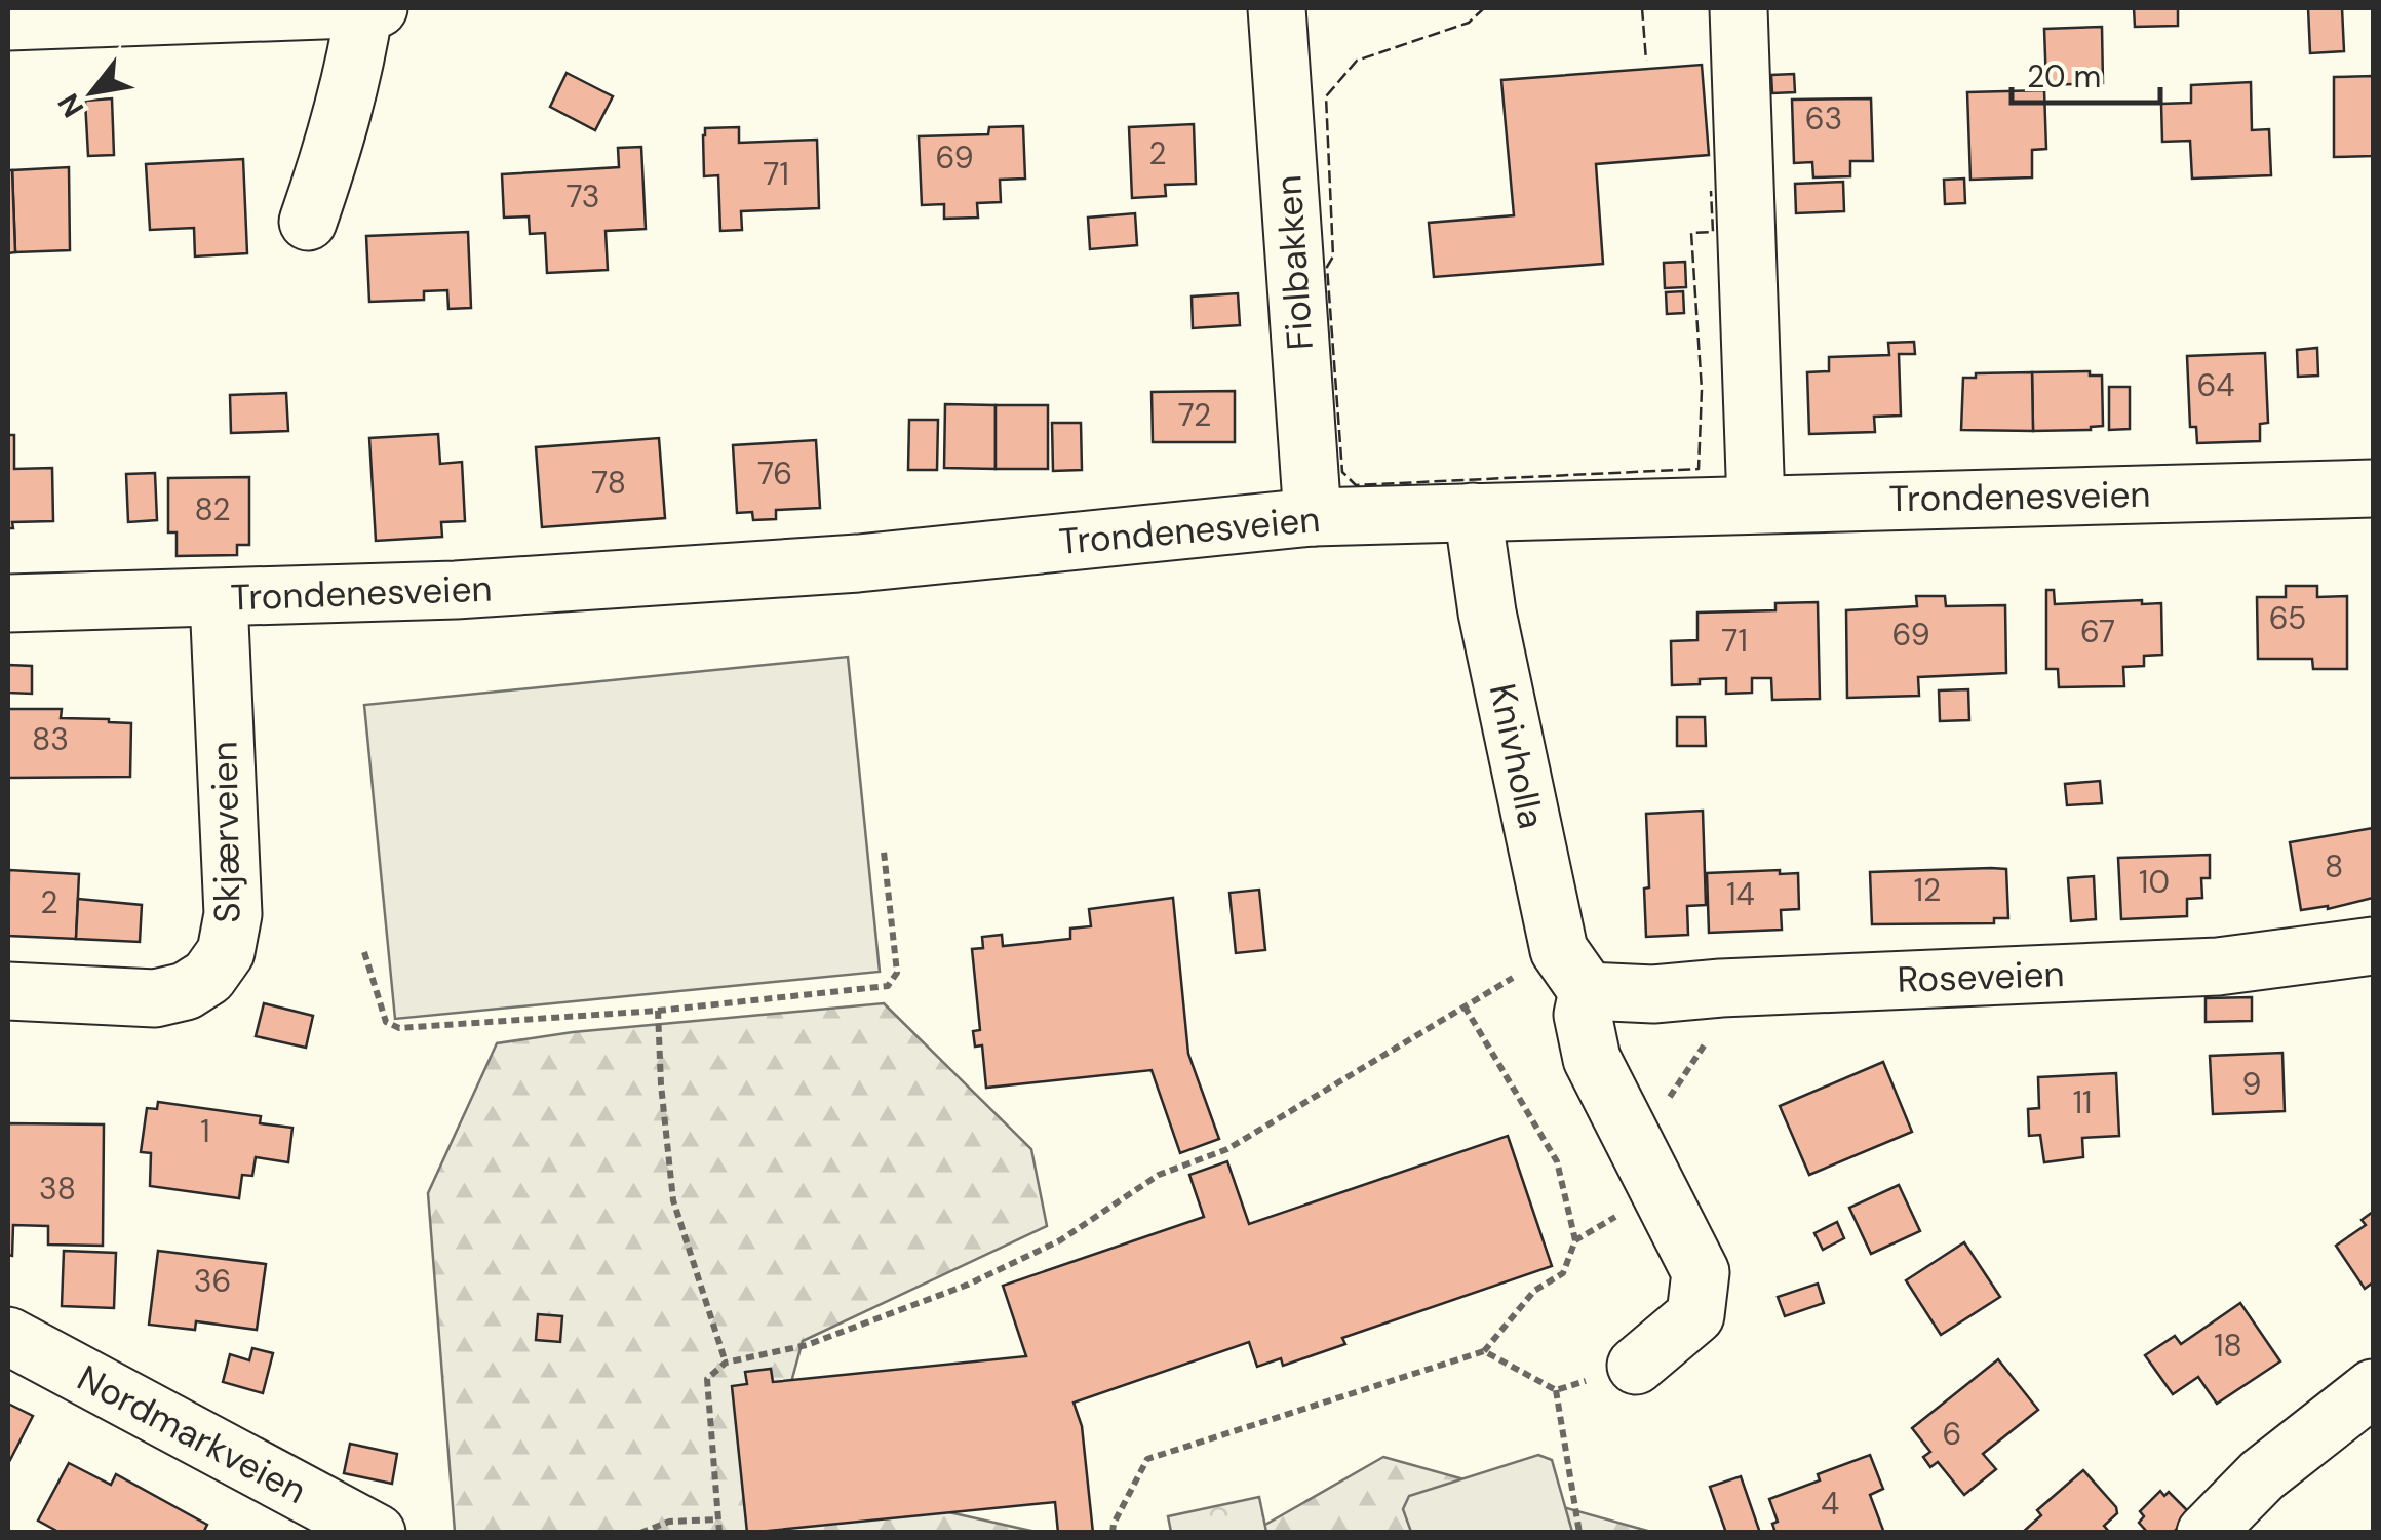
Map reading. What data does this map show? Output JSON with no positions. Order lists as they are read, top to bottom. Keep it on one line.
{"streets":{"street":["Fiolbakken","Trondenesveien","Knivholla","Skjærveien","Roseveien","Nordmarkveien"]},"crossings":[["Fiolbakken","Trondenesveien"],["Trondenesveien","Knivholla"],["Trondenesveien","Skjærveien"],["Knivholla","Roseveien"]],"house_numbers":["63","2","69","71","73","64","72","76","78","82","65","67","69","71","83","8","10","12","14","2","9","11","1","38","36","18","6","4"],"scale_bar":"20 m","north":"bottom left"}
